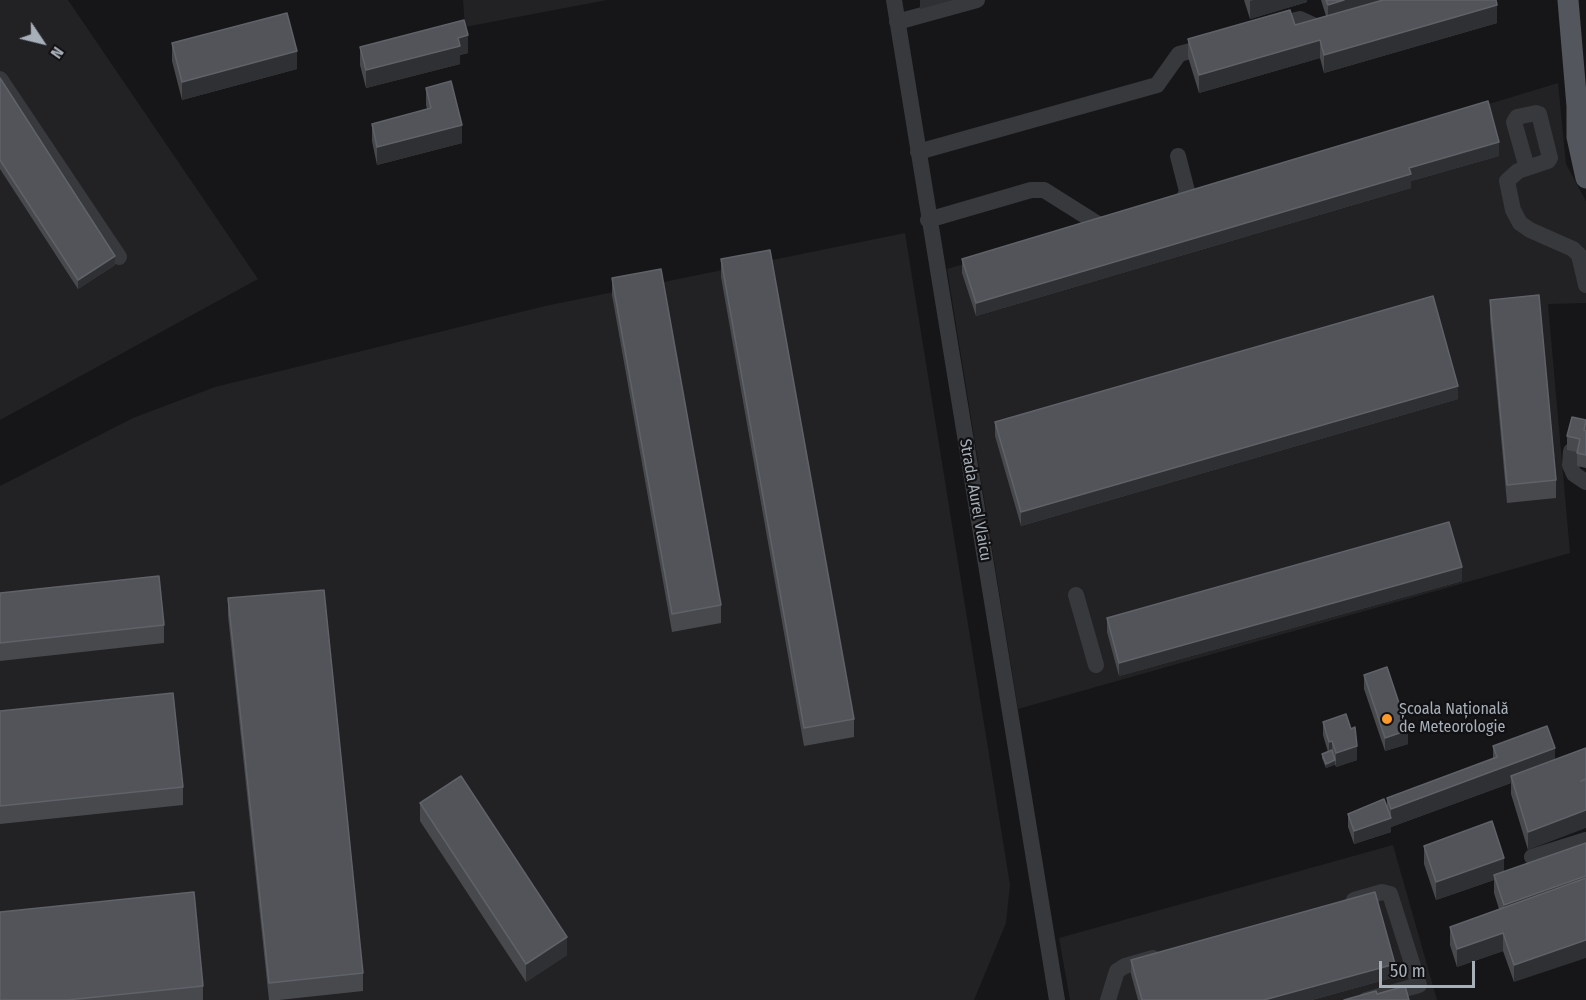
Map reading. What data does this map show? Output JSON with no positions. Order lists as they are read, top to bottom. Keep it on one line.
{"streets":{"street":["Strada Aurel Vlaicu"]},"places":["Școala Națională de Meteorologie"],"scale_bar":"50 m","north":"bottom right"}
